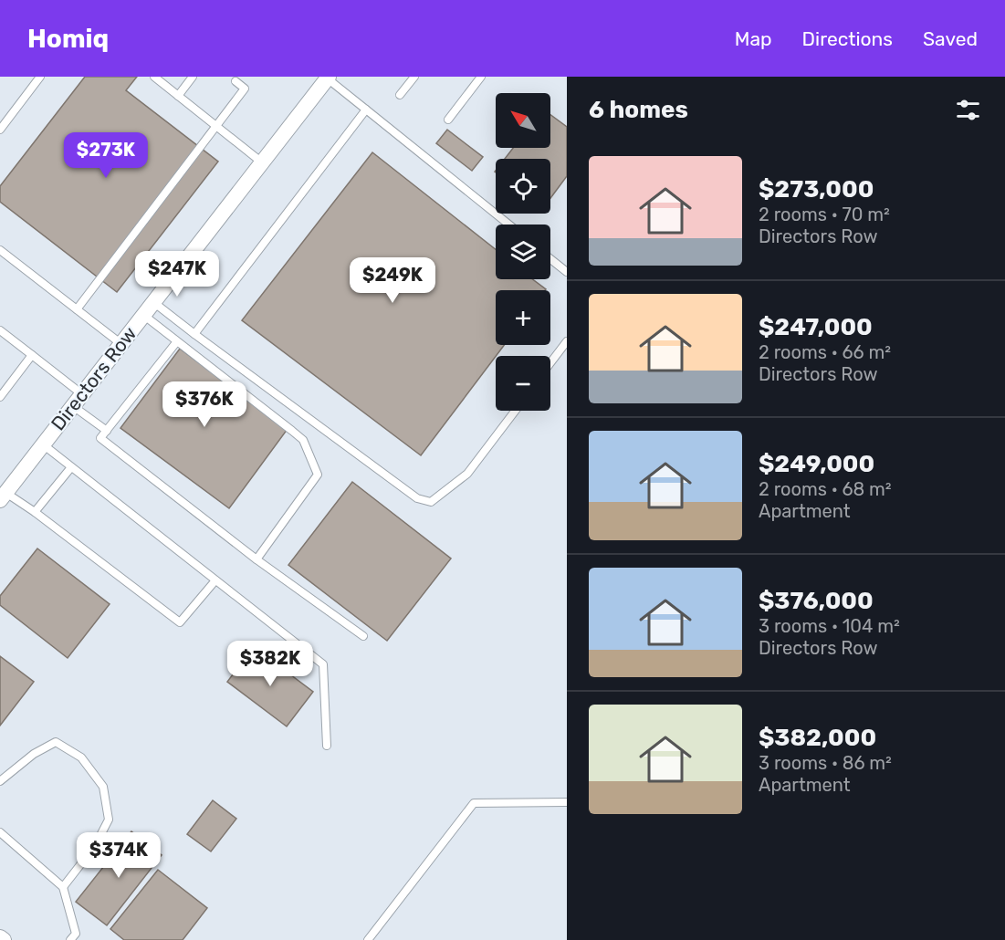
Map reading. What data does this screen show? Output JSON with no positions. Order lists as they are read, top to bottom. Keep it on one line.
{"streets":{"street":["Directors Row"]},"north":"top left","page":{"header":"Homiq","nav":["Map","Directions","Saved"],"heading":"6 homes","map_buttons":["+","−"],"price":["$273K","$247K","$249K","$376K","$382K","$374K"],"list":[{"name":"$273,000","note":"2 rooms · 70 m² · Directors Row"},{"name":"$247,000","note":"2 rooms · 66 m² · Directors Row"},{"name":"$249,000","note":"2 rooms · 68 m² · Apartment"},{"name":"$376,000","note":"3 rooms · 104 m² · Directors Row"},{"name":"$382,000","note":"3 rooms · 86 m² · Apartment"}]}}
